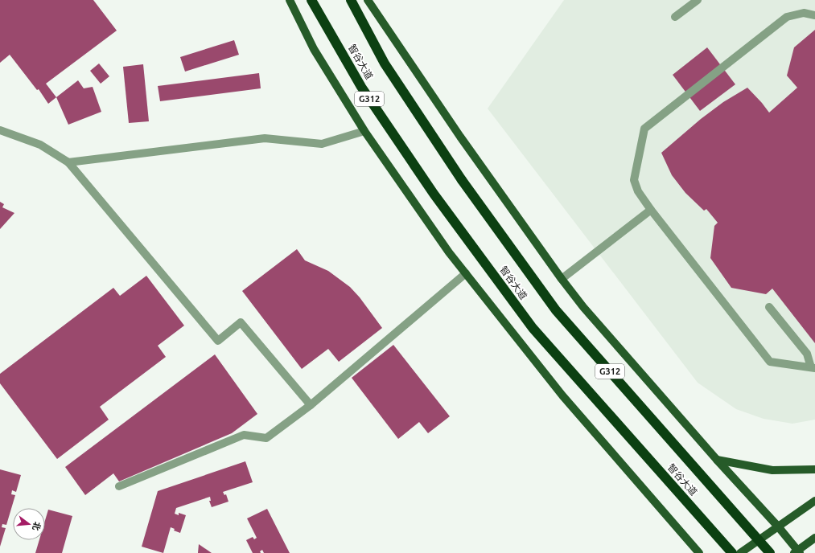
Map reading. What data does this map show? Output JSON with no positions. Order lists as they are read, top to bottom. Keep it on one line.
{"streets":{"highway":["智谷大道","G312"]},"north":"right"}
